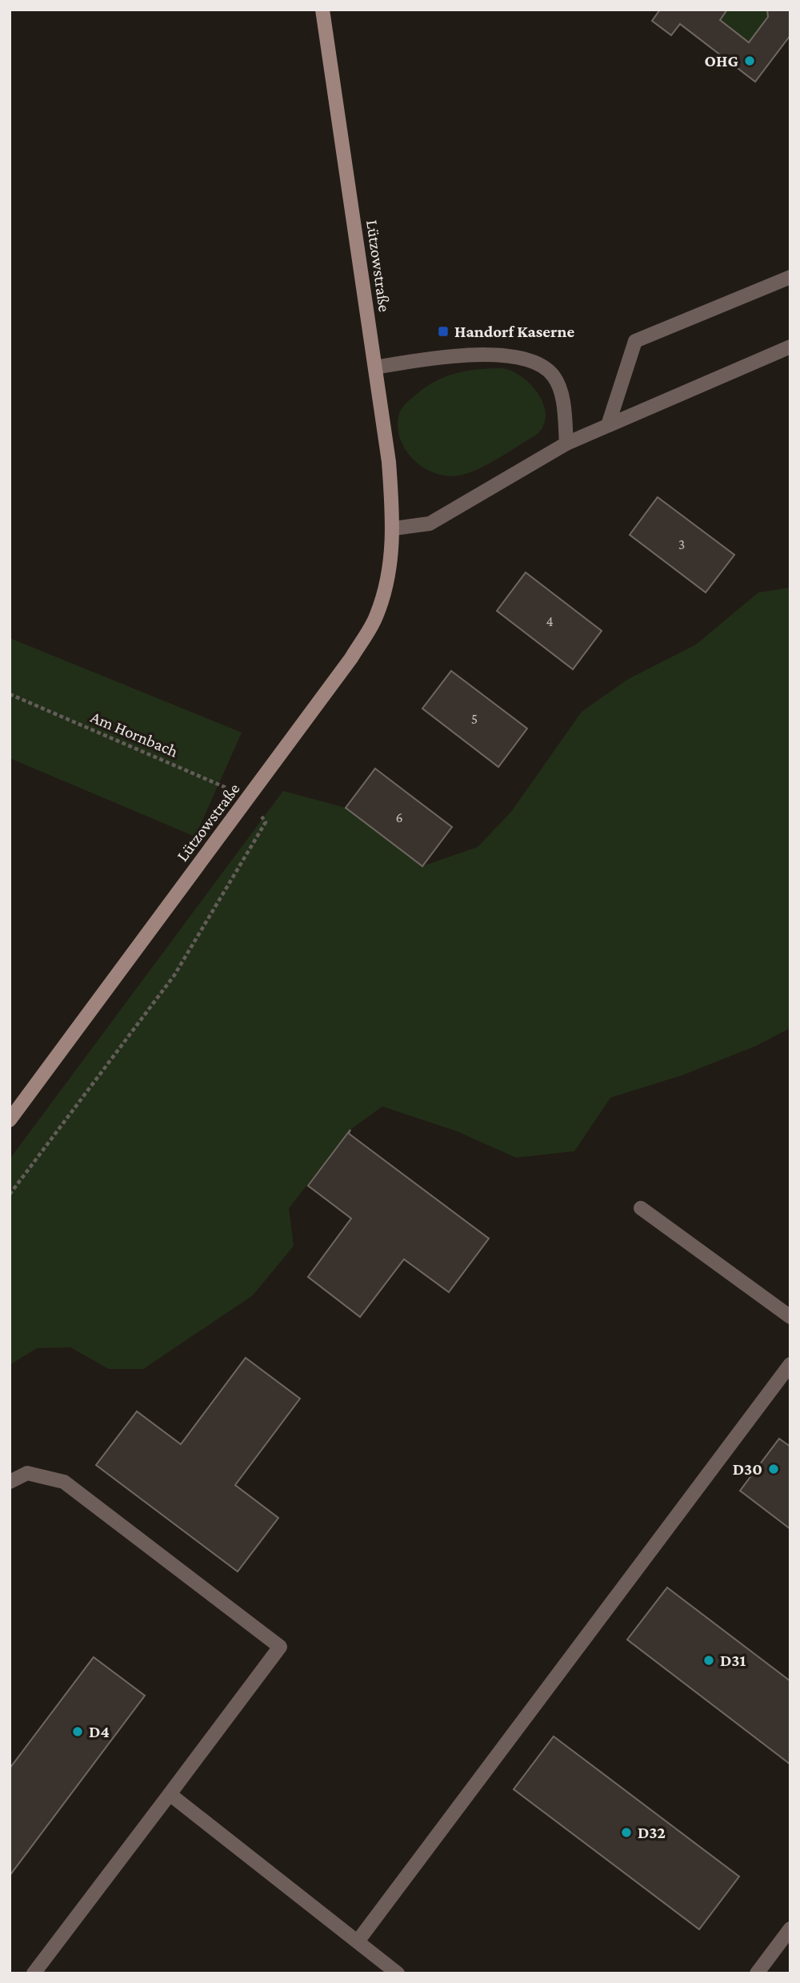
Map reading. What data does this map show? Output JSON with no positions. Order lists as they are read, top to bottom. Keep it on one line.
{"streets":{"street":["Lützowstraße"],"path":["Am Hornbach"]},"crossings":[["Lützowstraße","Am Hornbach"]],"places":{"other":["OHG","D30","D31","D4","D32"],"transit":["Handorf Kaserne"]},"house_numbers":["3","4","5","6"]}
